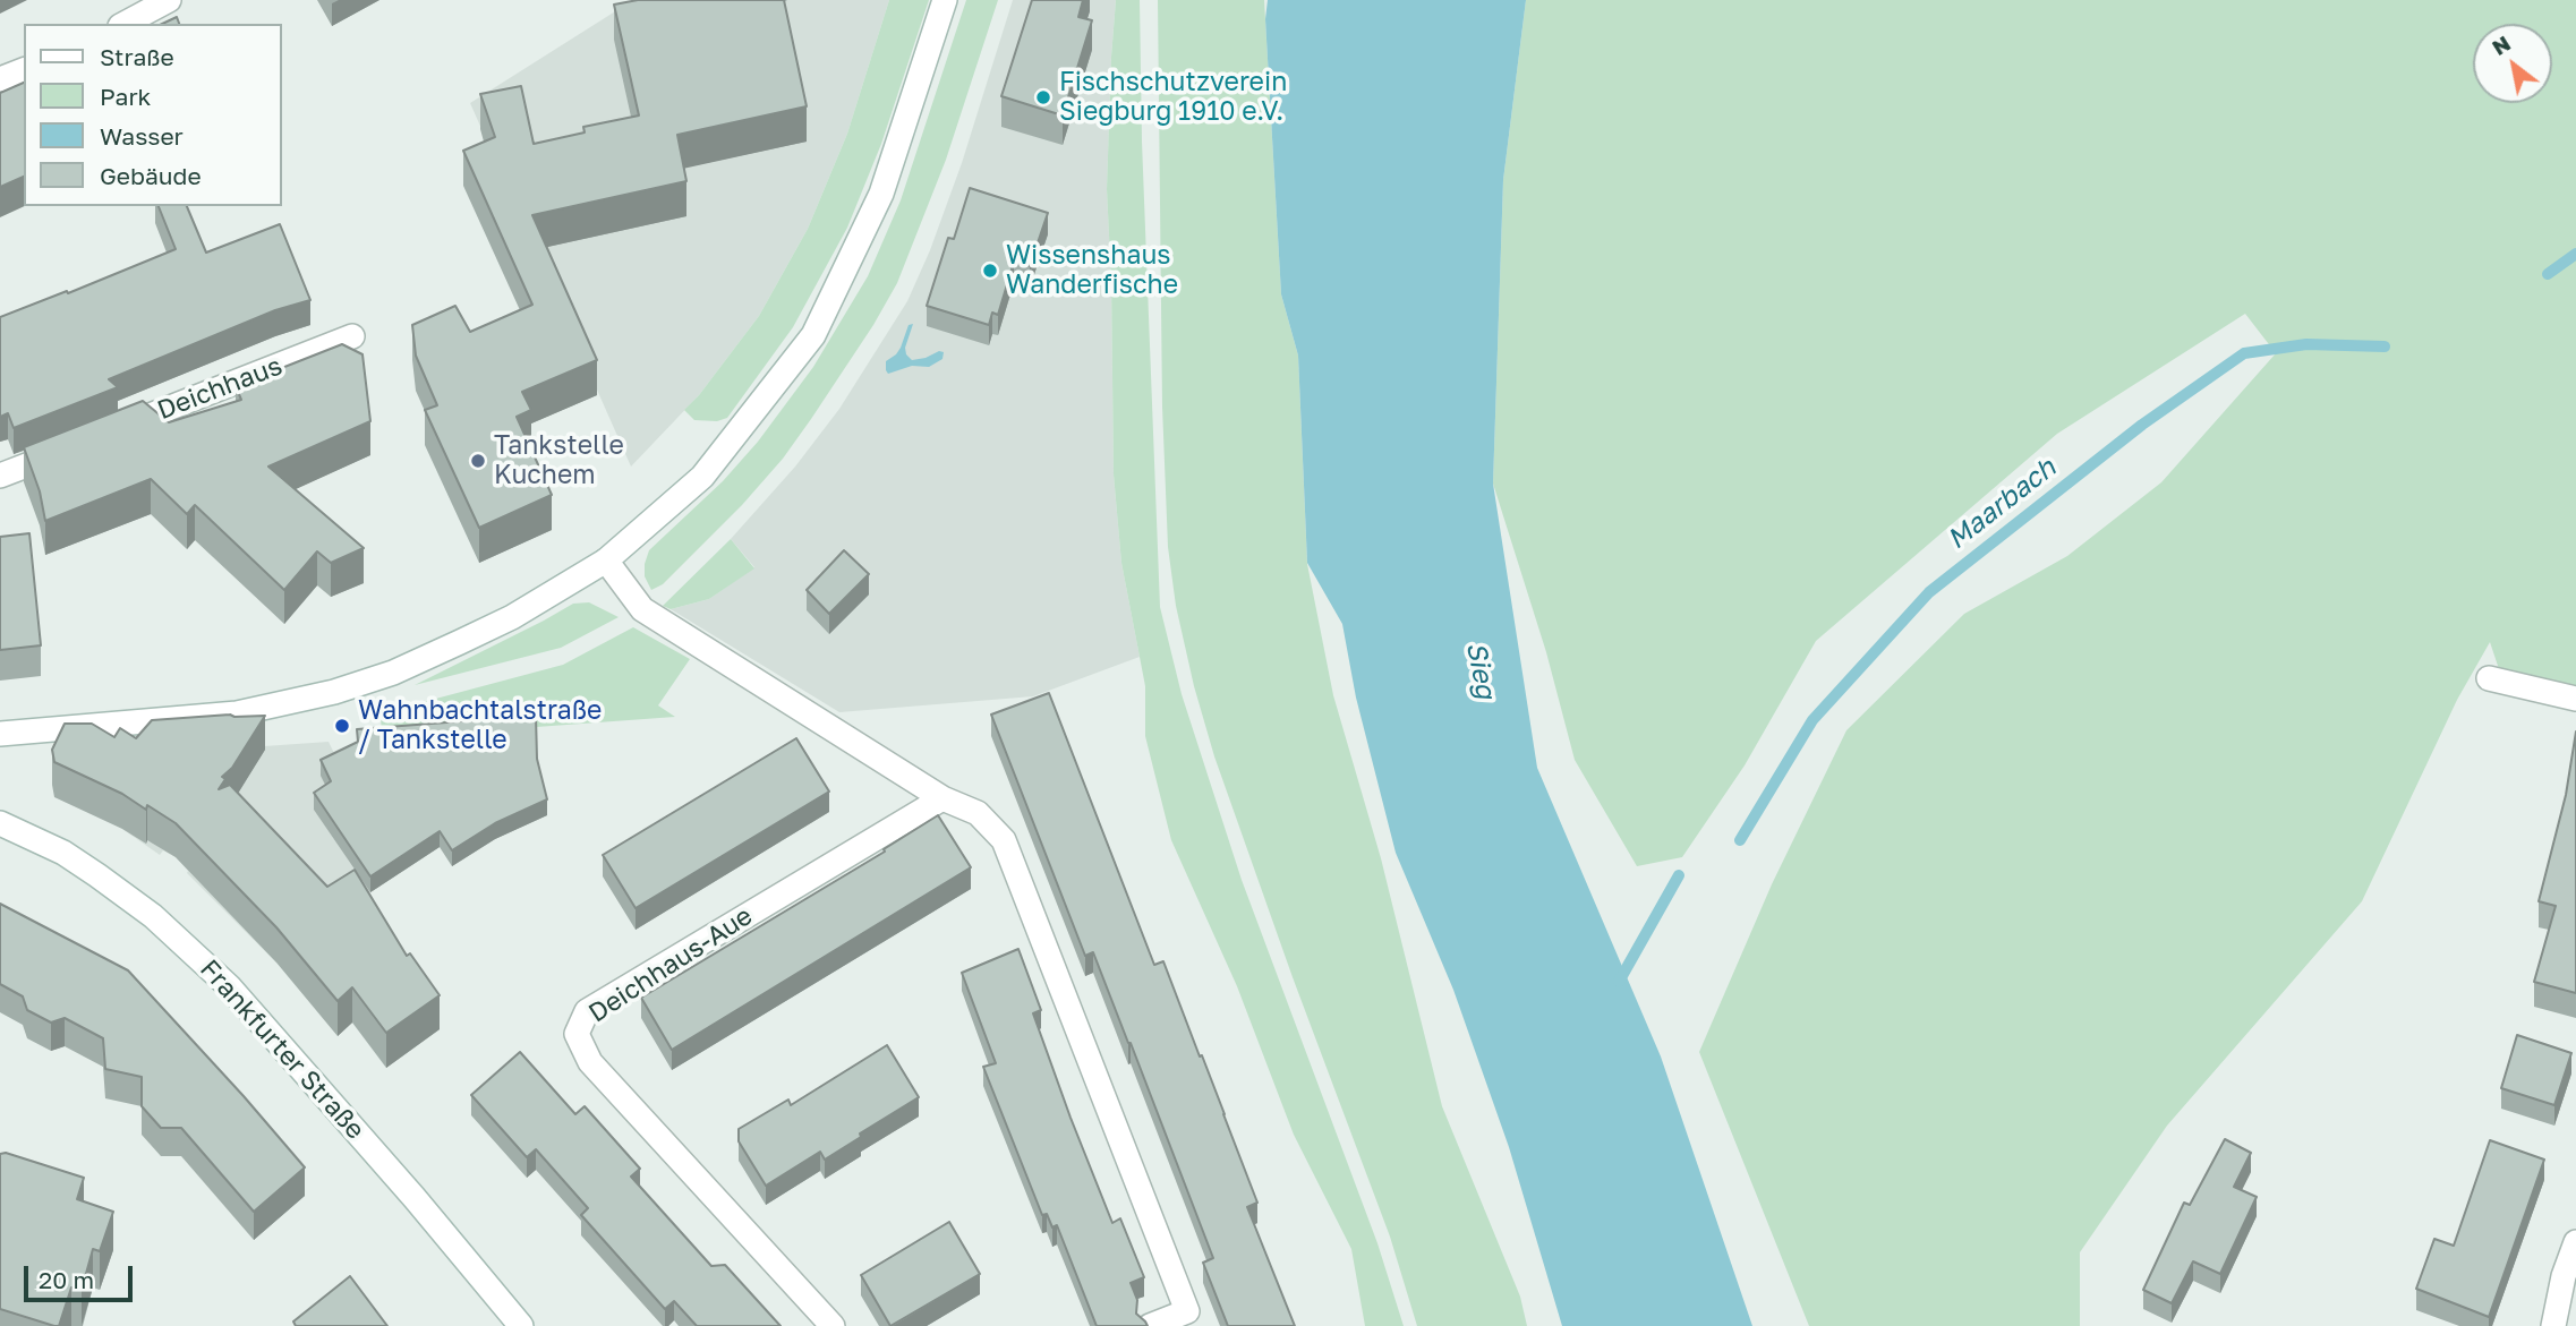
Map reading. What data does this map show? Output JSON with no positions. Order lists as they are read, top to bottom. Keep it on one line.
{"streets":{"street":["Deichhaus","Deichhaus-Aue","Frankfurter Straße"]},"water":["Maarbach","Sieg"],"places":["Fischschutzverein Siegburg 1910 e.V.","Wissenshaus Wanderfische","Tankstelle Kuchem","Wahnbachtalstraße / Tankstelle"],"legend":["Straße","Park","Wasser","Gebäude"],"scale_bar":"20 m","north":"top left"}
